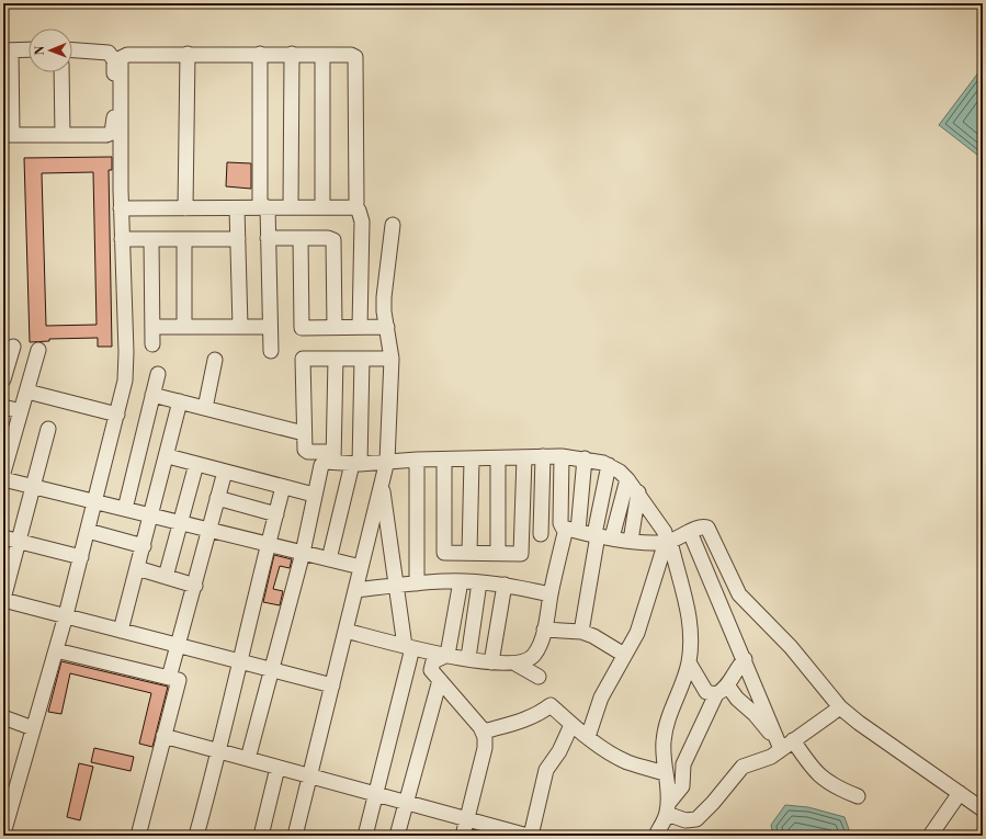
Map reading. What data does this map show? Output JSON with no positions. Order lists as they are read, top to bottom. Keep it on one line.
{"north":"left"}
